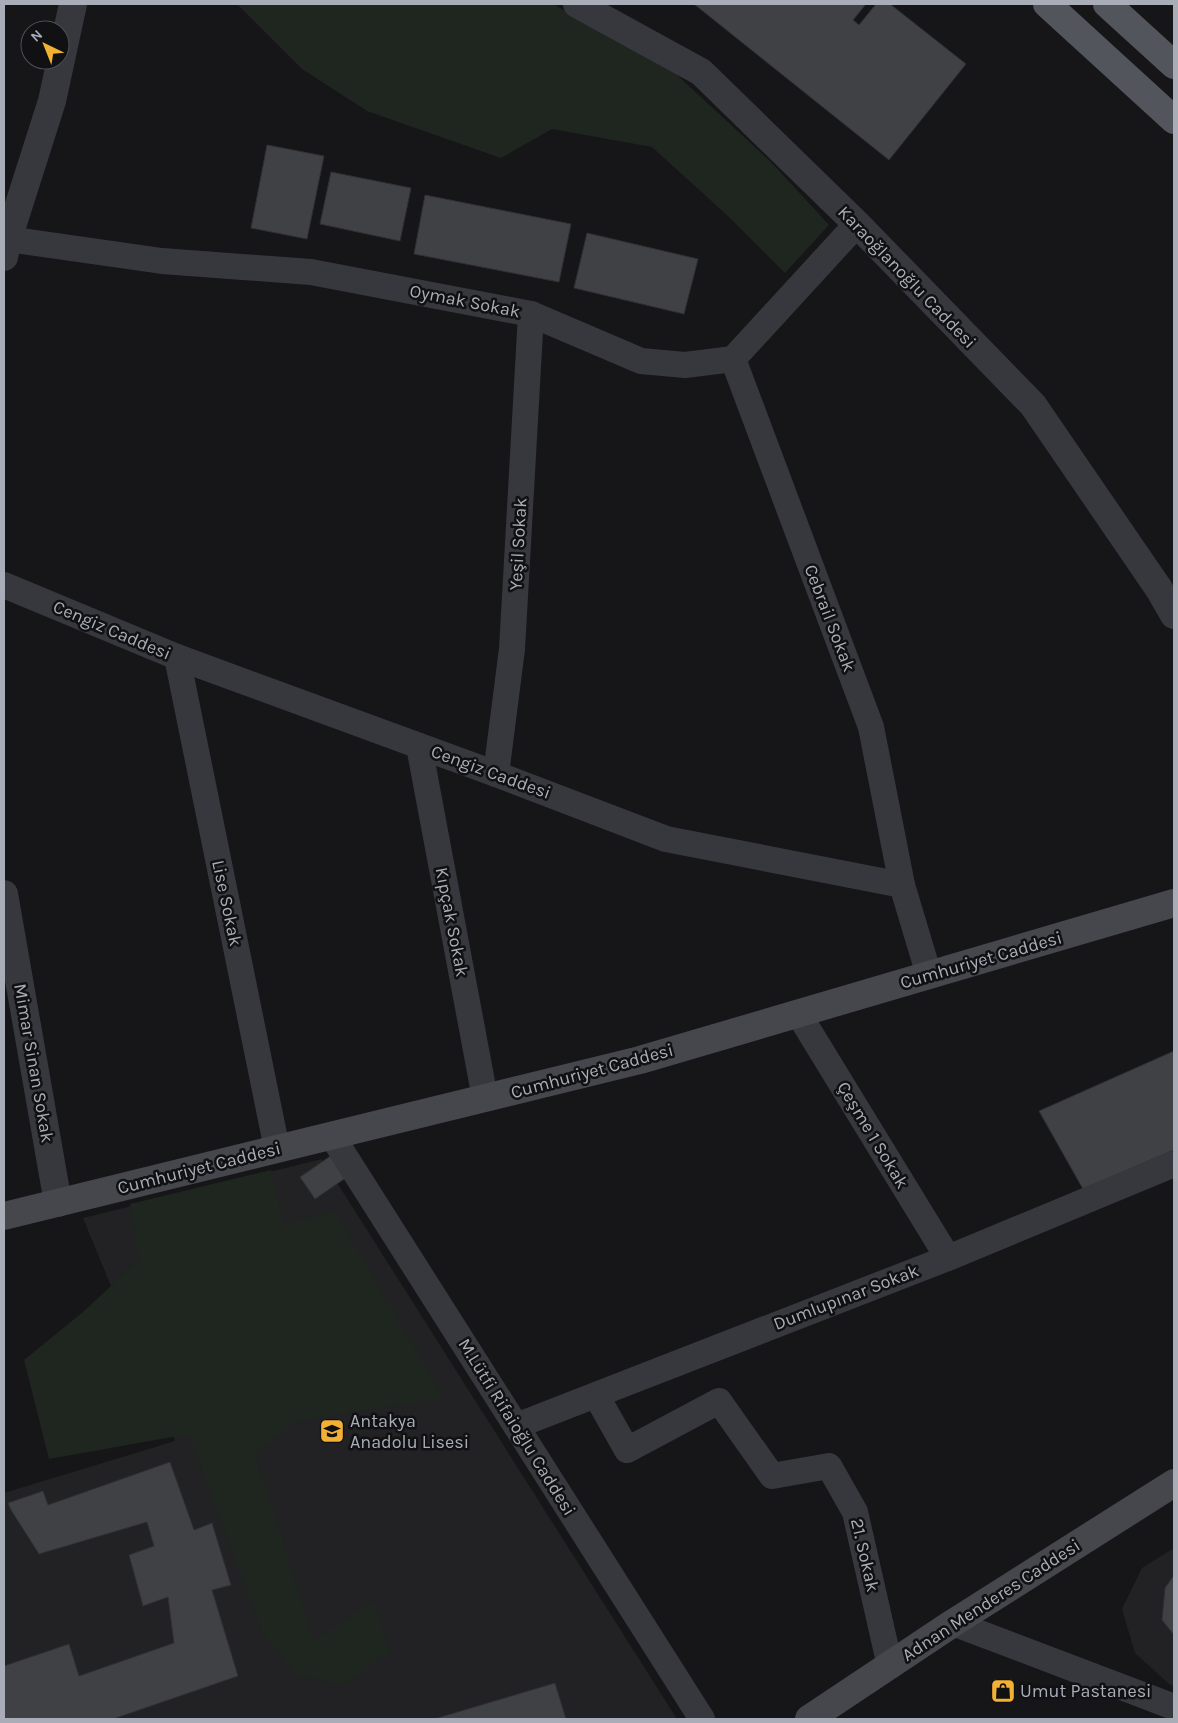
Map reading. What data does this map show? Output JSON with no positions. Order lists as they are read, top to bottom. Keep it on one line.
{"streets":{"main road":["Cumhuriyet Caddesi","Adnan Menderes Caddesi"],"street":["Karaoğlanoğlu Caddesi","Oymak Sokak","Yeşil Sokak","Cebrail Sokak","Cengiz Caddesi","Lise Sokak","Kıpçak Sokak","Mimar Sinan Sokak","Çeşme 1 Sokak","Dumlupınar Sokak","M.Lütfi Rifaioğlu Caddesi","21. Sokak"]},"crossings":[["Oymak Sokak","Yeşil Sokak"],["Oymak Sokak","Cebrail Sokak"],["Yeşil Sokak","Cengiz Caddesi"],["Cebrail Sokak","Cengiz Caddesi"],["Cengiz Caddesi","Lise Sokak"],["Cengiz Caddesi","Kıpçak Sokak"],["Lise Sokak","Cumhuriyet Caddesi"],["Kıpçak Sokak","Cumhuriyet Caddesi"],["Cumhuriyet Caddesi","Mimar Sinan Sokak"],["Cumhuriyet Caddesi","Çeşme 1 Sokak"],["Cumhuriyet Caddesi","M.Lütfi Rifaioğlu Caddesi"],["Çeşme 1 Sokak","Dumlupınar Sokak"],["Dumlupınar Sokak","M.Lütfi Rifaioğlu Caddesi"],["Dumlupınar Sokak","21. Sokak"],["21. Sokak","Adnan Menderes Caddesi"]],"places":{"school or university":["Antakya Anadolu Lisesi"],"shop":["Umut Pastanesi"]},"north":"top left"}
